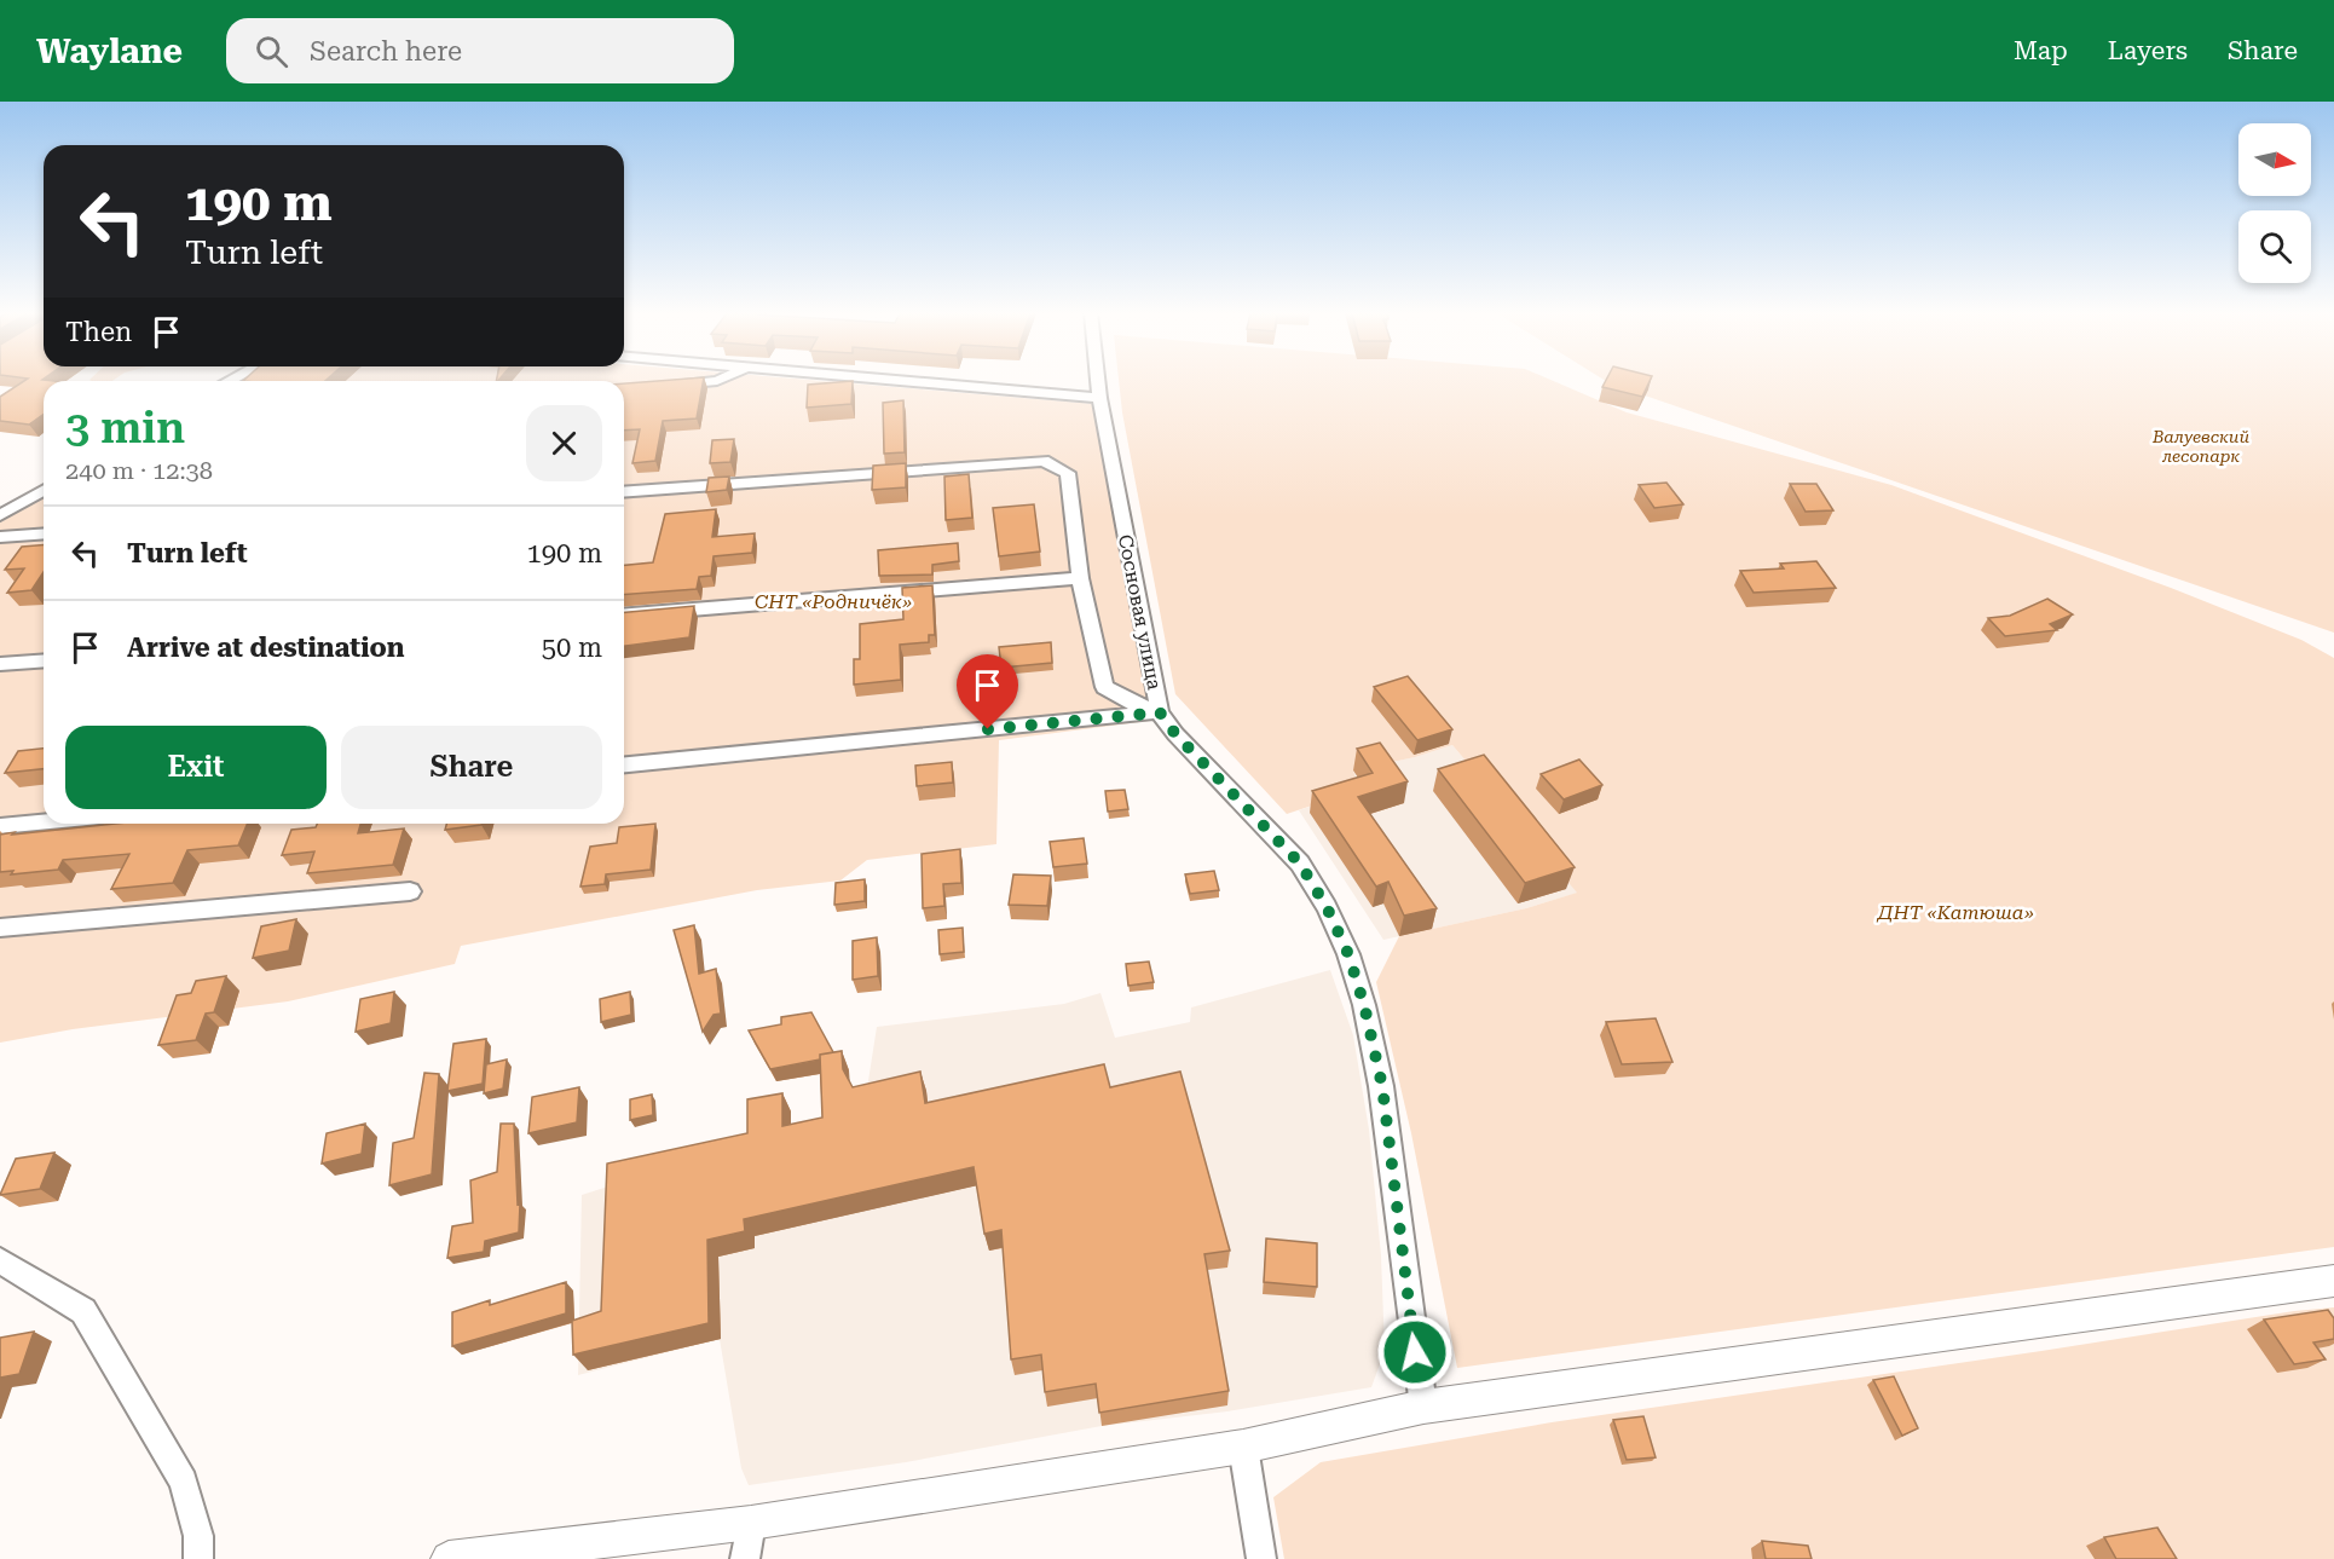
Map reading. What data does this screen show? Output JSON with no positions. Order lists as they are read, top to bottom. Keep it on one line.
{"streets":{"street":["Сосновая улица"]},"parks":["Валуевский лесопарк","СНТ «Родничёк»","ДНТ «Катюша»"],"north":"right","page":{"header":"Waylane","search":"Search here","nav":["Map","Layers","Share"],"turn":["190 m","Turn left"],"then":"Then","heading":["3 min","240 m · 12:38"],"list":[{"name":"Turn left","value":"190 m"},{"name":"Arrive at destination","value":"50 m"}],"buttons":["Exit","Share"]}}
